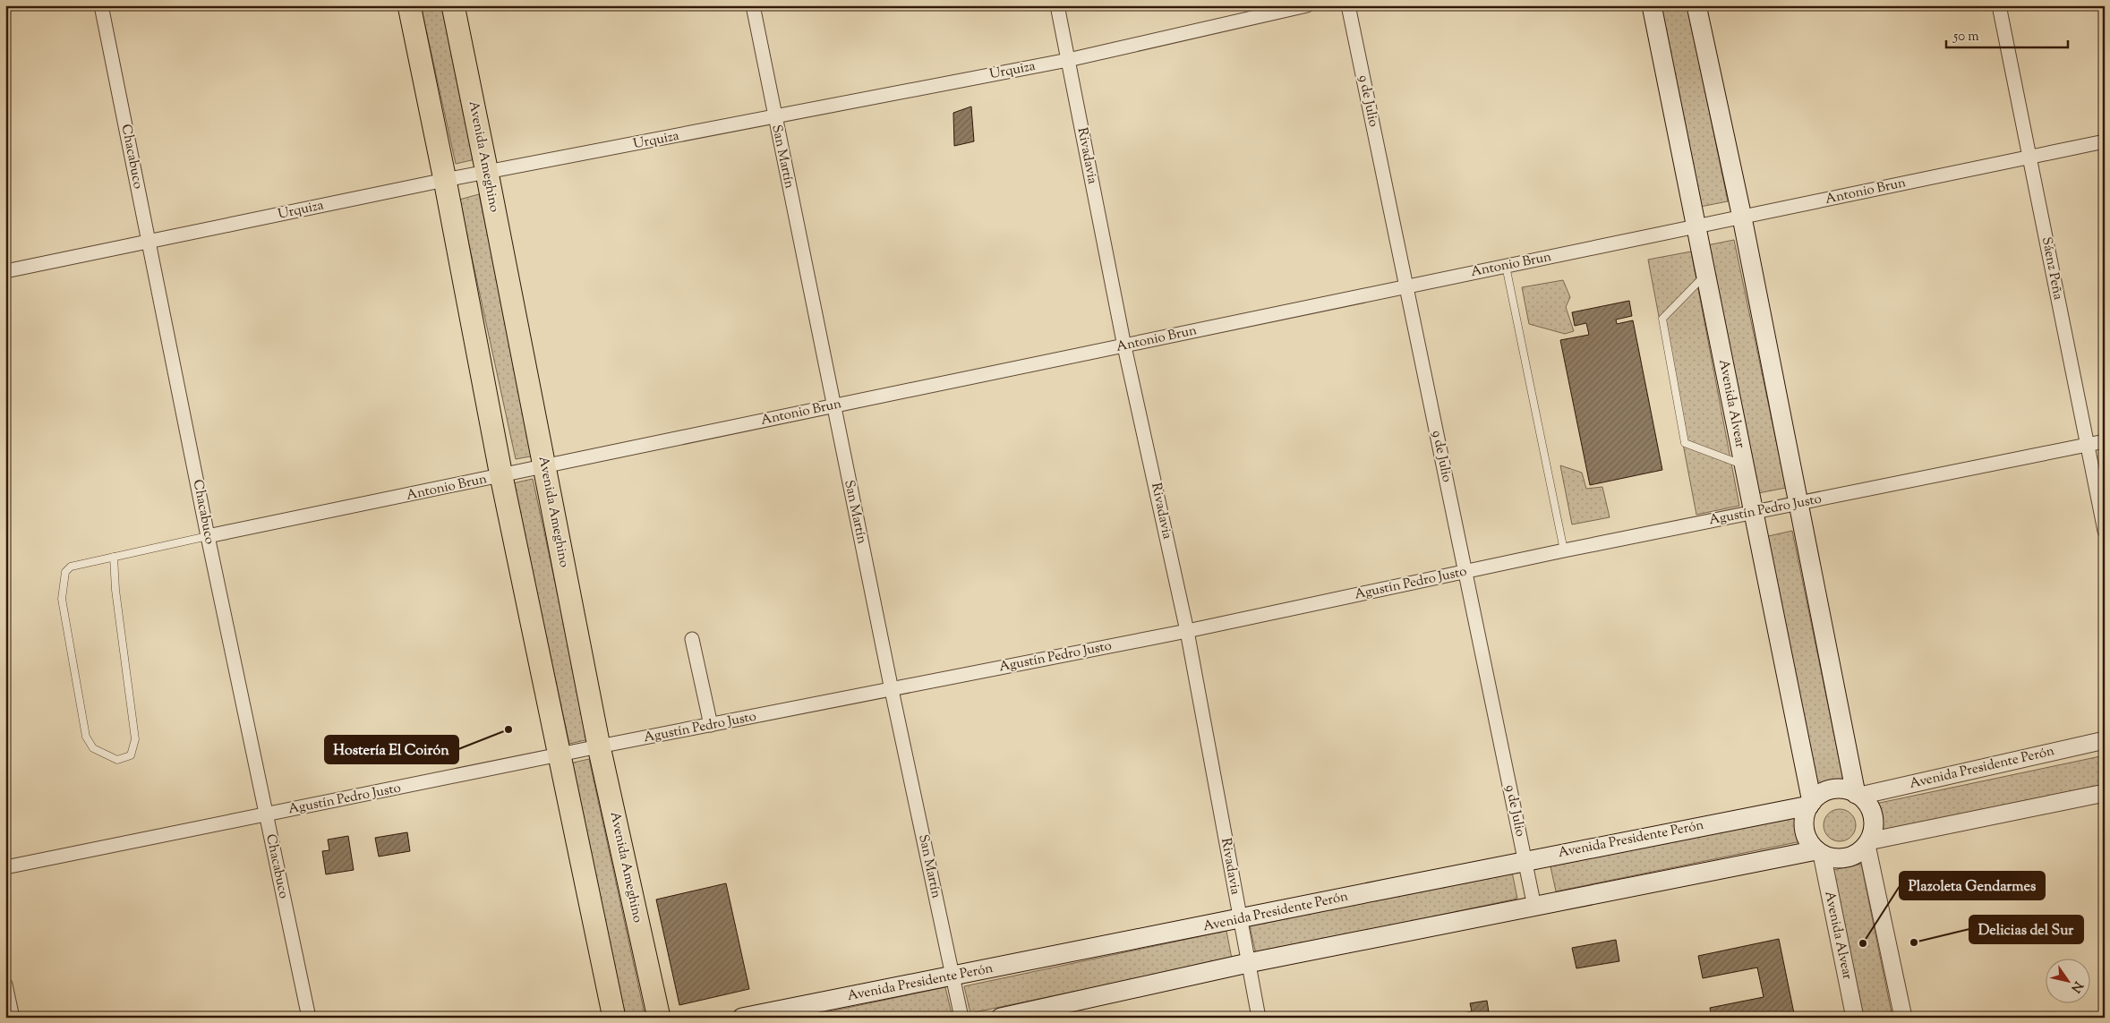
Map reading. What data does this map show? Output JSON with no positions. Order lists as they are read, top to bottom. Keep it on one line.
{"streets":{"highway":["Avenida Ameghino"],"main road":["Avenida Alvear","Avenida Presidente Perón"],"street":["Urquiza","9 de Julio","Rivadavia","Chacabuco","San Martín","Antonio Brun","Sáenz Peña","Agustín Pedro Justo"]},"crossings":[["Urquiza","Rivadavia"],["Urquiza","Chacabuco"],["Urquiza","Avenida Ameghino"],["Urquiza","San Martín"],["9 de Julio","Antonio Brun"],["9 de Julio","Agustín Pedro Justo"],["9 de Julio","Avenida Presidente Perón"],["Rivadavia","Antonio Brun"],["Rivadavia","Agustín Pedro Justo"],["Rivadavia","Avenida Presidente Perón"],["Chacabuco","Antonio Brun"],["Chacabuco","Agustín Pedro Justo"],["Avenida Ameghino","Antonio Brun"],["Avenida Ameghino","Agustín Pedro Justo"],["San Martín","Antonio Brun"],["San Martín","Agustín Pedro Justo"],["San Martín","Avenida Presidente Perón"],["Antonio Brun","Sáenz Peña"],["Antonio Brun","Avenida Alvear"],["Sáenz Peña","Agustín Pedro Justo"],["Avenida Alvear","Agustín Pedro Justo"],["Avenida Alvear","Avenida Presidente Perón"]],"places":["Hostería El Coirón","Delicias del Sur","Plazoleta Gendarmes"],"scale_bar":"50 m","north":"bottom right"}
